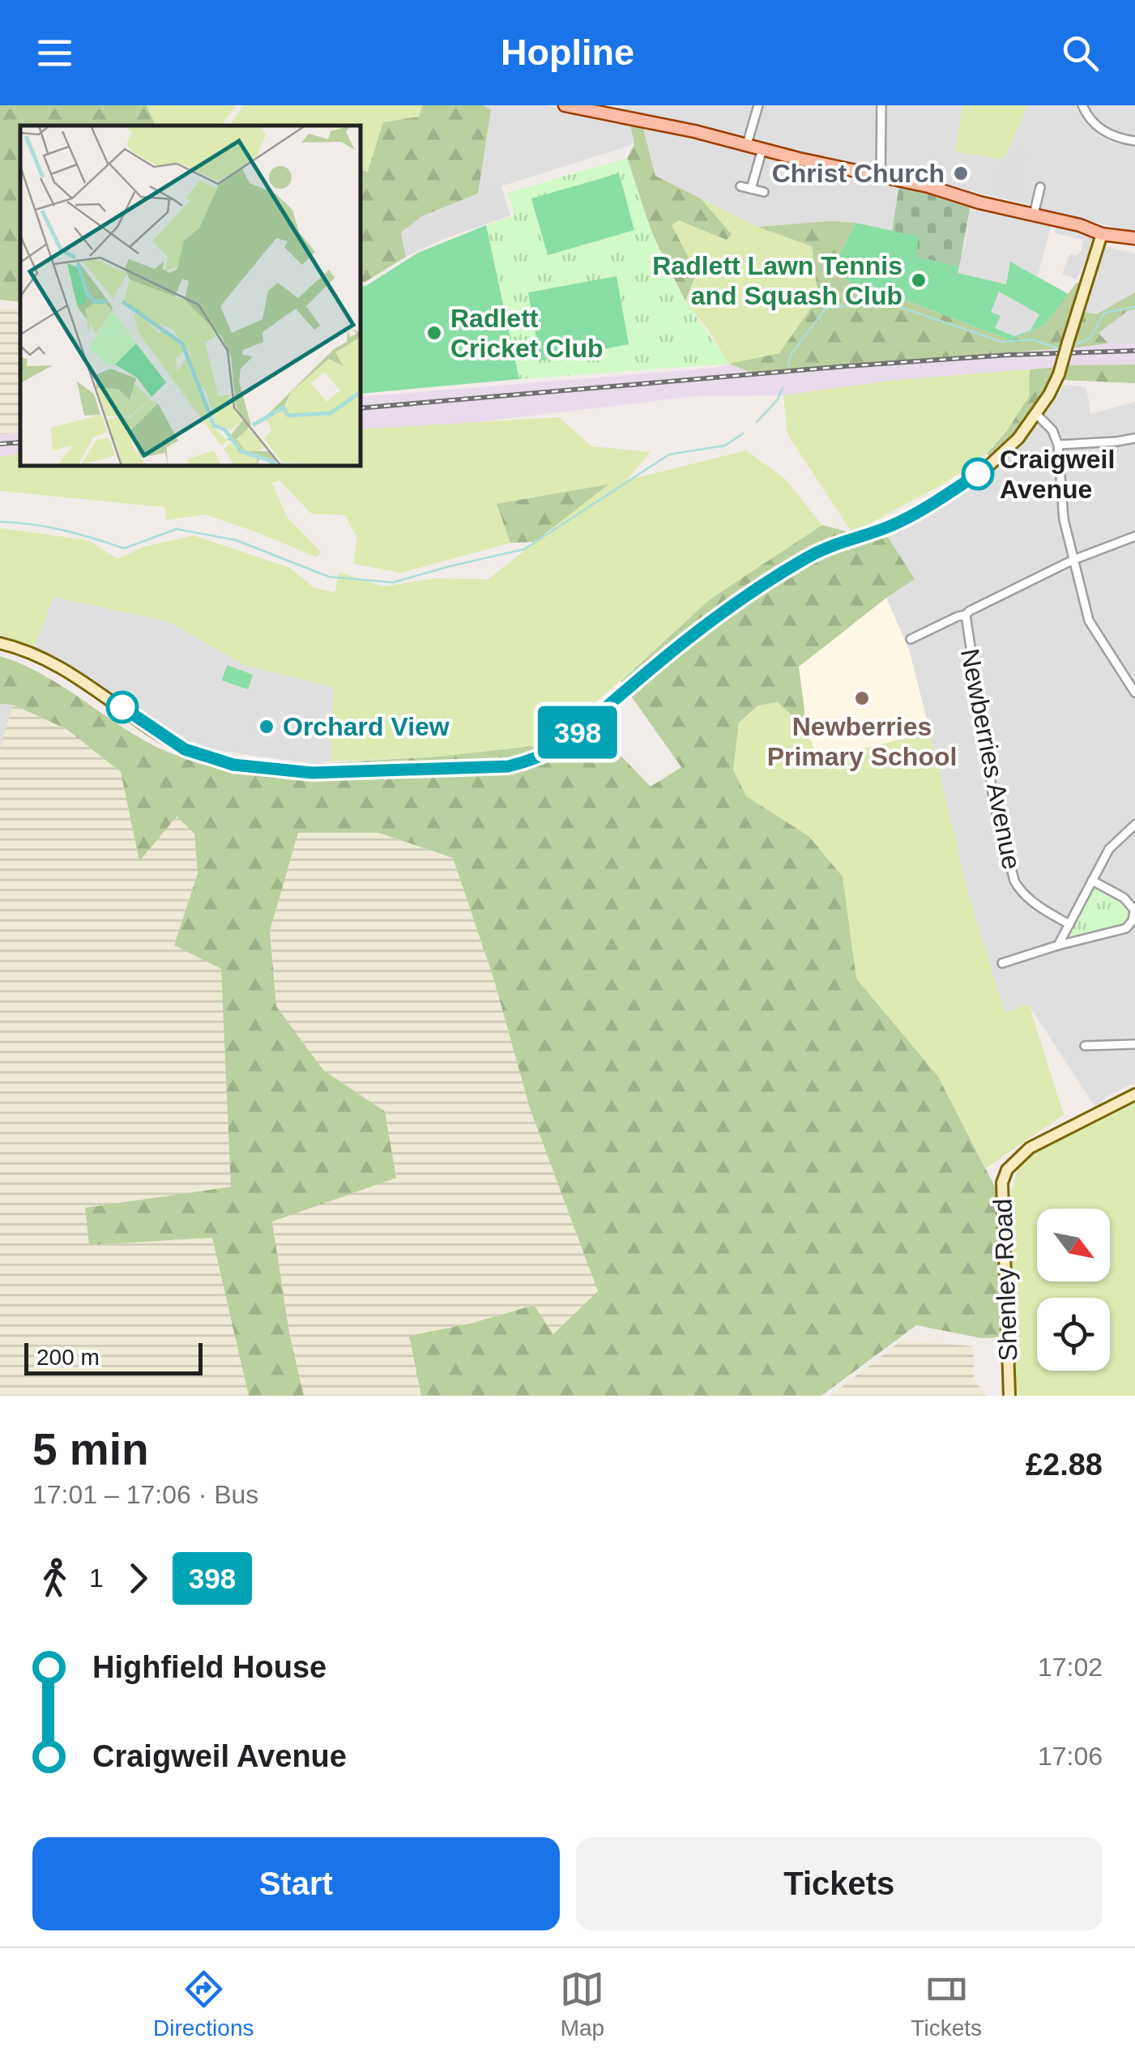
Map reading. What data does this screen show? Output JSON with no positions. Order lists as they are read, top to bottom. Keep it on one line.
{"streets":{"street":["Newberries Avenue","Shenley Road"]},"places":["Christ Church","Radlett Lawn Tennis and Squash Club","Radlett Cricket Club","Craigweil Avenue","Newberries Primary School","Orchard View"],"lines":["bus line 398"],"scale_bar":"200 m","north":"bottom right","page":{"header":"Hopline","on_map":"398","scale":"200 m","heading":["5 min","17:01 – 17:06 · Bus","£2.88"],"legs":["1","398"],"list":[{"name":"Highfield House","value":"17:02"},{"name":"Craigweil Avenue","value":"17:06"}],"buttons":["Start","Tickets"],"tabs":["Directions","Map","Tickets"]}}
